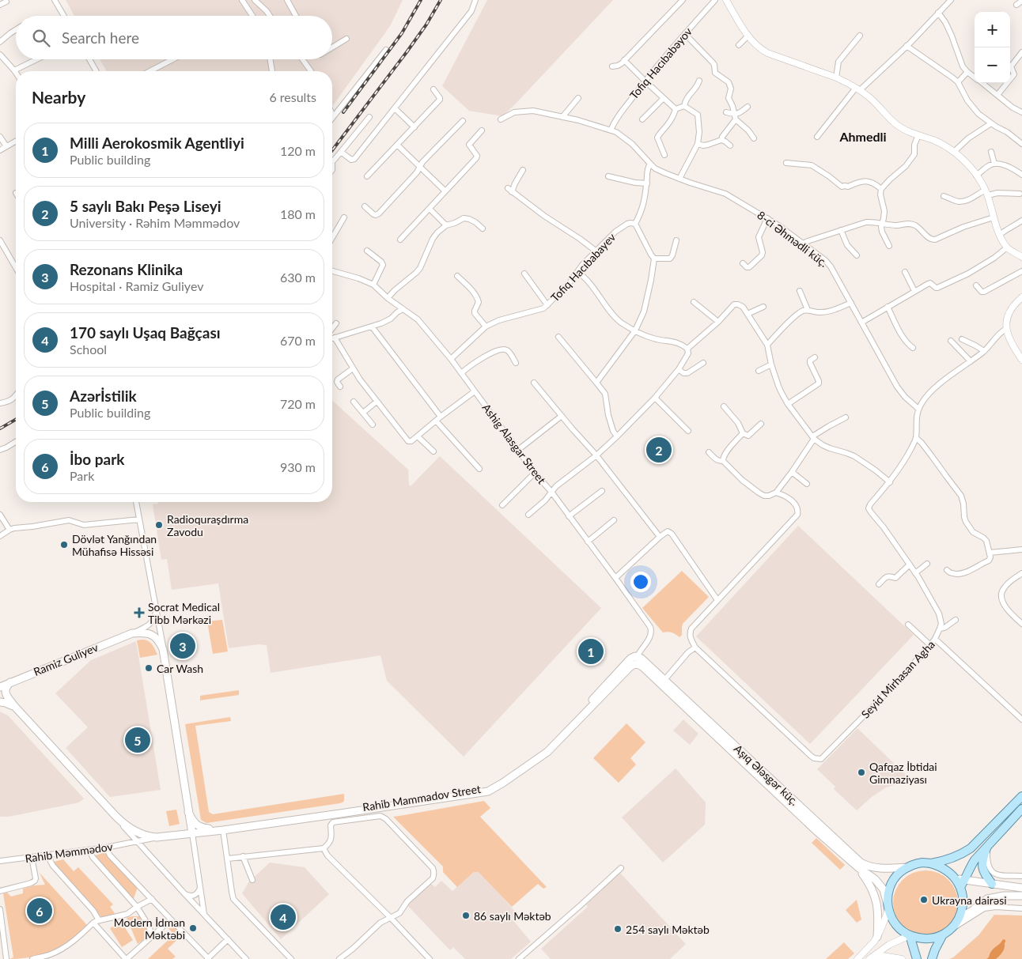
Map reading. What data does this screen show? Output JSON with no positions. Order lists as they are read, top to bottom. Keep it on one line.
{"streets":{"main road":["Ramiz Guliyev","Aşıq Ələsgər küç.","Rahib Mammadov Street"],"street":["Tofiq Hacıbabəyov","8-ci Əhmədli küç.","Tofiq Hacıbabayev","Ashig Alasgar Street","Seyid Mirhasan Agha","Rahib Məmmədov"]},"crossings":[["Tofiq Hacıbabəyov","8-ci Əhmədli küç."],["8-ci Əhmədli küç.","Seyid Mirhasan Agha"],["Tofiq Hacıbabayev","Ashig Alasgar Street"],["Ashig Alasgar Street","Aşıq Ələsgər küç."],["Ashig Alasgar Street","Rahib Mammadov Street"],["Aşıq Ələsgər küç.","Rahib Mammadov Street"],["Rahib Mammadov Street","Rahib Məmmədov"]],"districts":["Ahmedli"],"places":{"other":["Radioquraşdırma Zavodu","Dövlət Yanğından Mühafisə Hissəsi","Car Wash","Qafqaz İbtidai Gimnaziyası","Ukrayna dairəsi","86 saylı Məktəb","Modern İdman Məktəbi","254 saylı Məktəb"],"health":["Socrat Medical Tibb Mərkəzi"]},"page":{"map_buttons":["+","−"],"search":"Search here","heading":["Nearby","6 results"],"list":[{"mark":"1","name":"Milli Aerokosmik Agentliyi","note":"Public building","value":"120 m"},{"mark":"2","name":"5 saylı Bakı Peşə Liseyi","note":"University · Rəhim Məmmədov","value":"180 m"},{"mark":"3","name":"Rezonans Klinika","note":"Hospital · Ramiz Guliyev","value":"630 m"},{"mark":"4","name":"170 saylı Uşaq Bağçası","note":"School","value":"670 m"},{"mark":"5","name":"Azərİstilik","note":"Public building","value":"720 m"},{"mark":"6","name":"İbo park","note":"Park","value":"930 m"}],"pins":["2","3","1","5","6","4"]}}
